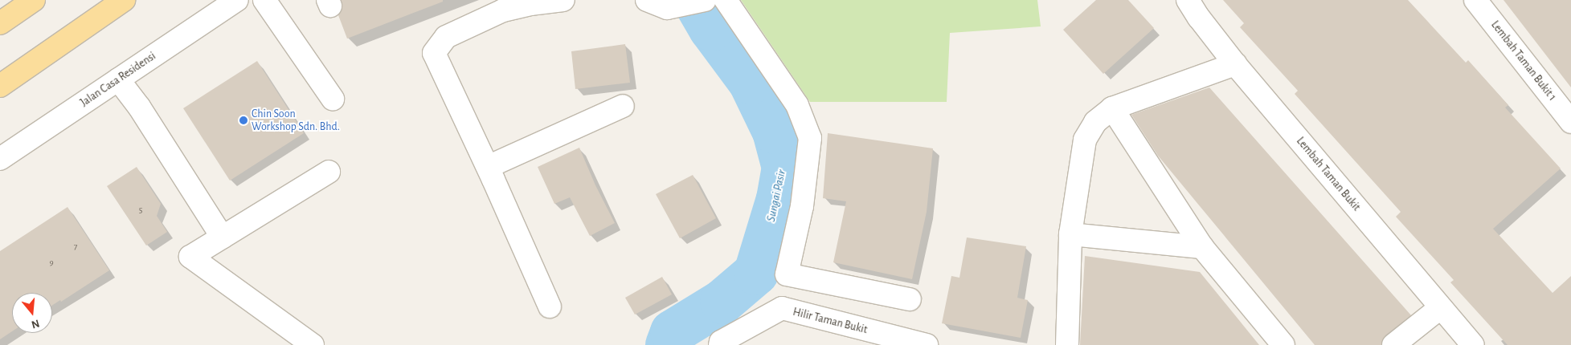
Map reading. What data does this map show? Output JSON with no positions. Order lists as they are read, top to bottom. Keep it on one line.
{"streets":{"street":["Lembah Taman Bukit 1","Jalan Casa Residensi","Lembah Taman Bukit","Hilir Taman Bukit"]},"water":["Sungai Pasir"],"places":["Chin Soon Workshop Sdn. Bhd."],"house_numbers":["5","7","9"],"north":"bottom"}
